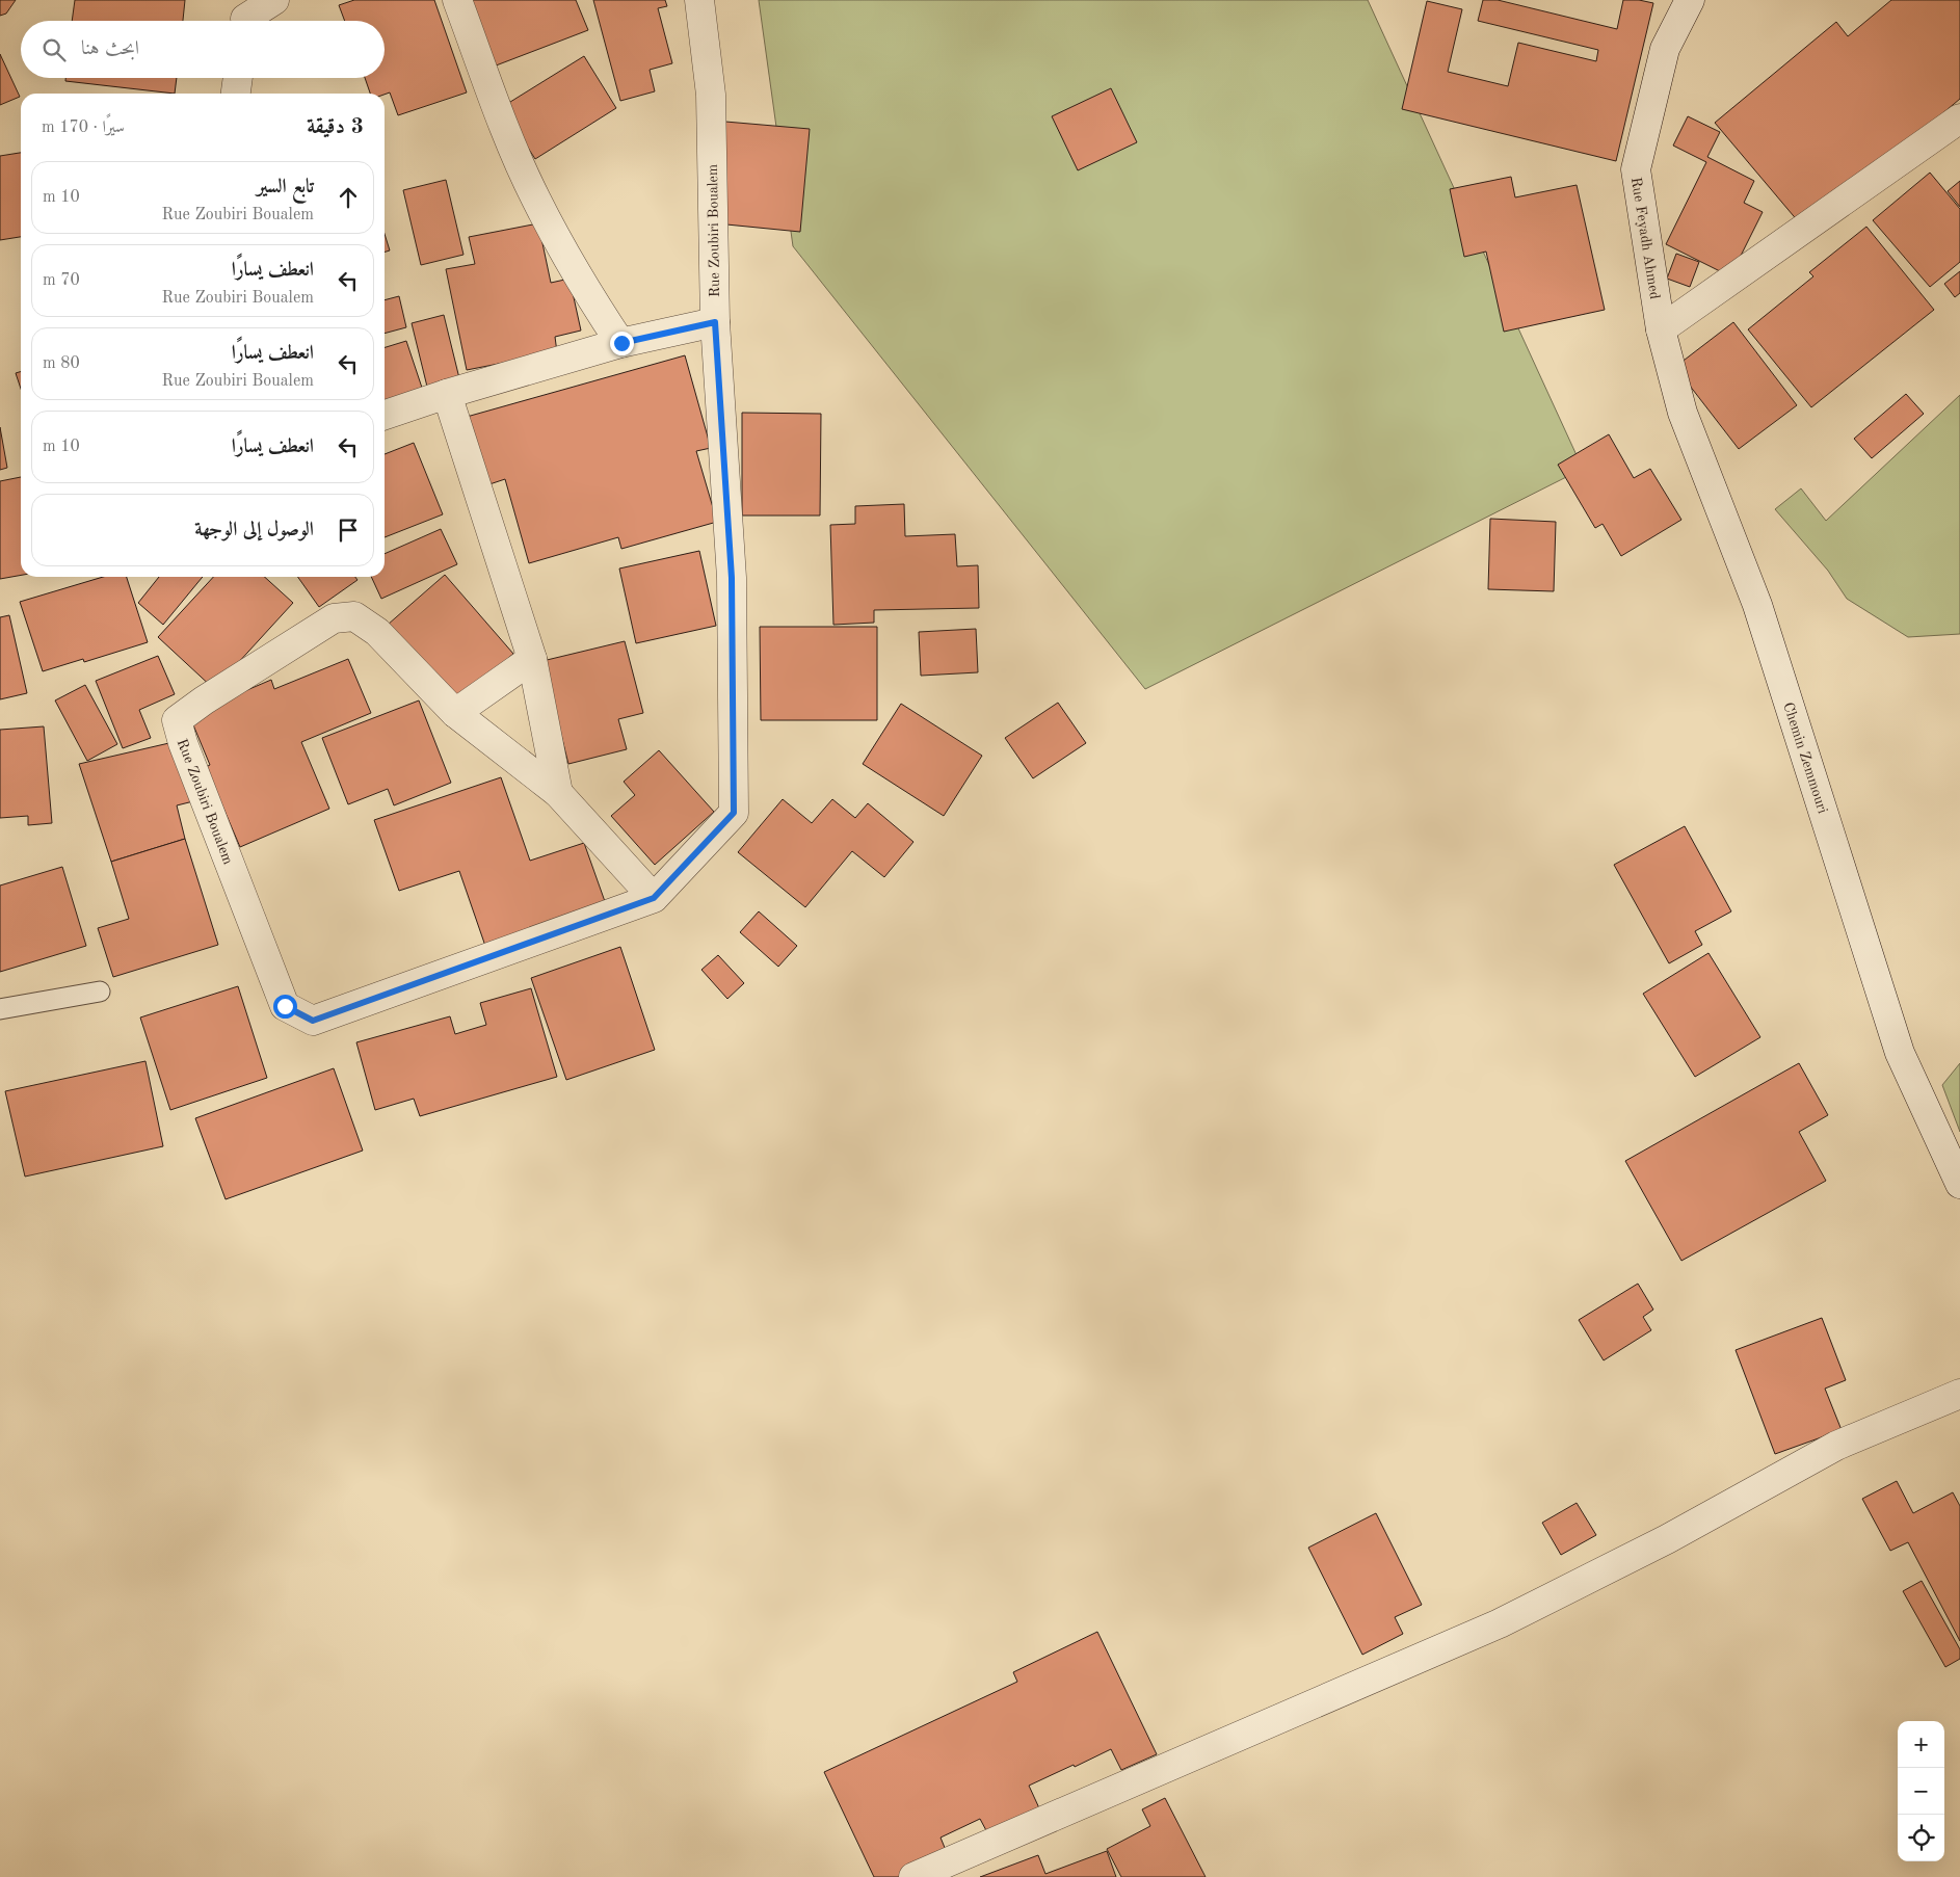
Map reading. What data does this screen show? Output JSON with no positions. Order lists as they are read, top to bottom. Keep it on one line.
{"streets":{"street":["Rue Zoubiri Boualem","Rue Feyadh Ahmed","Chemin Zemmouri"]},"crossings":[["Rue Feyadh Ahmed","Chemin Zemmouri"]],"page":{"search":"ابحث هنا","heading":["3 دقيقة","سيرًا · 170 m"],"list":[["تابع السير","Rue Zoubiri Boualem","10 m"],["انعطف يسارًا","Rue Zoubiri Boualem","70 m"],["انعطف يسارًا","Rue Zoubiri Boualem","80 m"],["انعطف يسارًا","10 m"],"الوصول إلى الوجهة"],"map_buttons":["+","−"]}}
